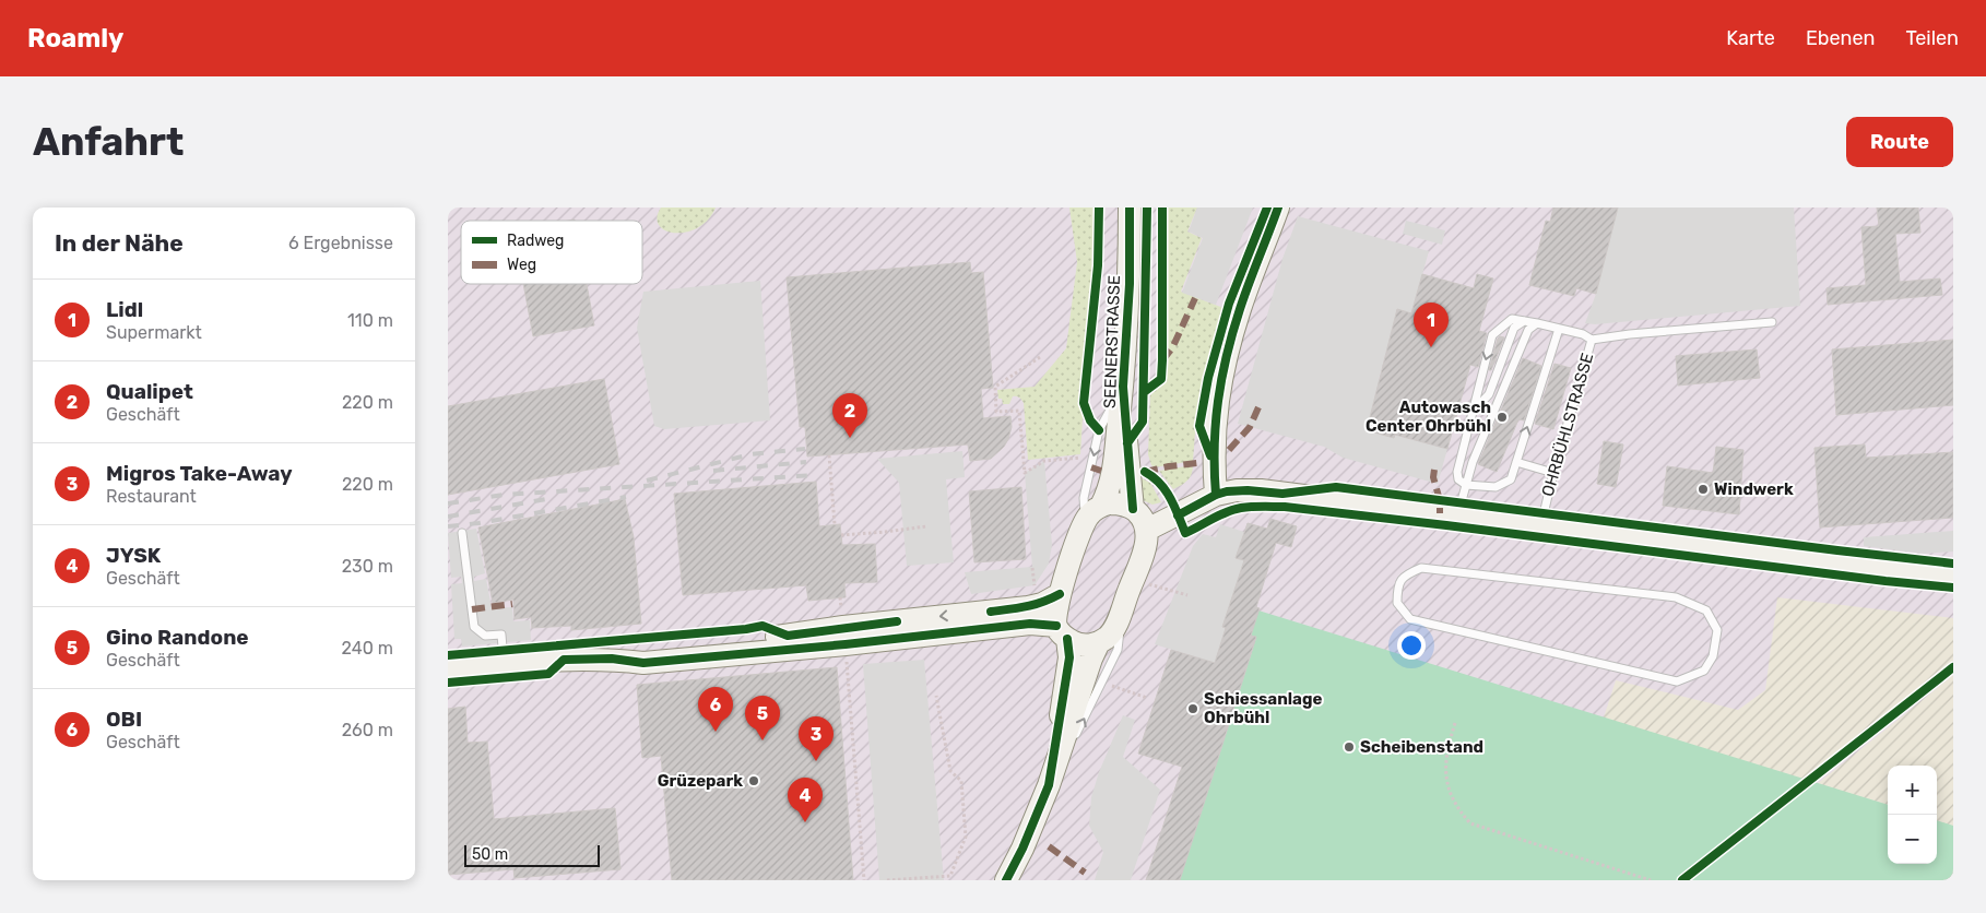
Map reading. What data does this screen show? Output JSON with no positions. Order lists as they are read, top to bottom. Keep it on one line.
{"streets":{"street":["SEENERSTRASSE"],"lane":["OHRBÜHLSTRASSE"]},"places":["Autowasch Center Ohrbühl","Windwerk","Schiessanlage Ohrbühl","Scheibenstand","Grüzepark"],"legend":["Radweg","Weg"],"scale_bar":"50 m","page":{"header":"Roamly","nav":["Karte","Ebenen","Teilen"],"buttons":"Route","title":"Anfahrt","heading":["In der Nähe","6 Ergebnisse"],"list":[{"mark":"1","name":"Lidl","note":"Supermarkt","value":"110 m"},{"mark":"2","name":"Qualipet","note":"Geschäft","value":"220 m"},{"mark":"3","name":"Migros Take-Away","note":"Restaurant","value":"220 m"},{"mark":"4","name":"JYSK","note":"Geschäft","value":"230 m"},{"mark":"5","name":"Gino Randone","note":"Geschäft","value":"240 m"},{"mark":"6","name":"OBI","note":"Geschäft","value":"260 m"}],"pins":["1","2","6","5","3","4"],"map_buttons":["+","−"],"scale":"50 m"}}
